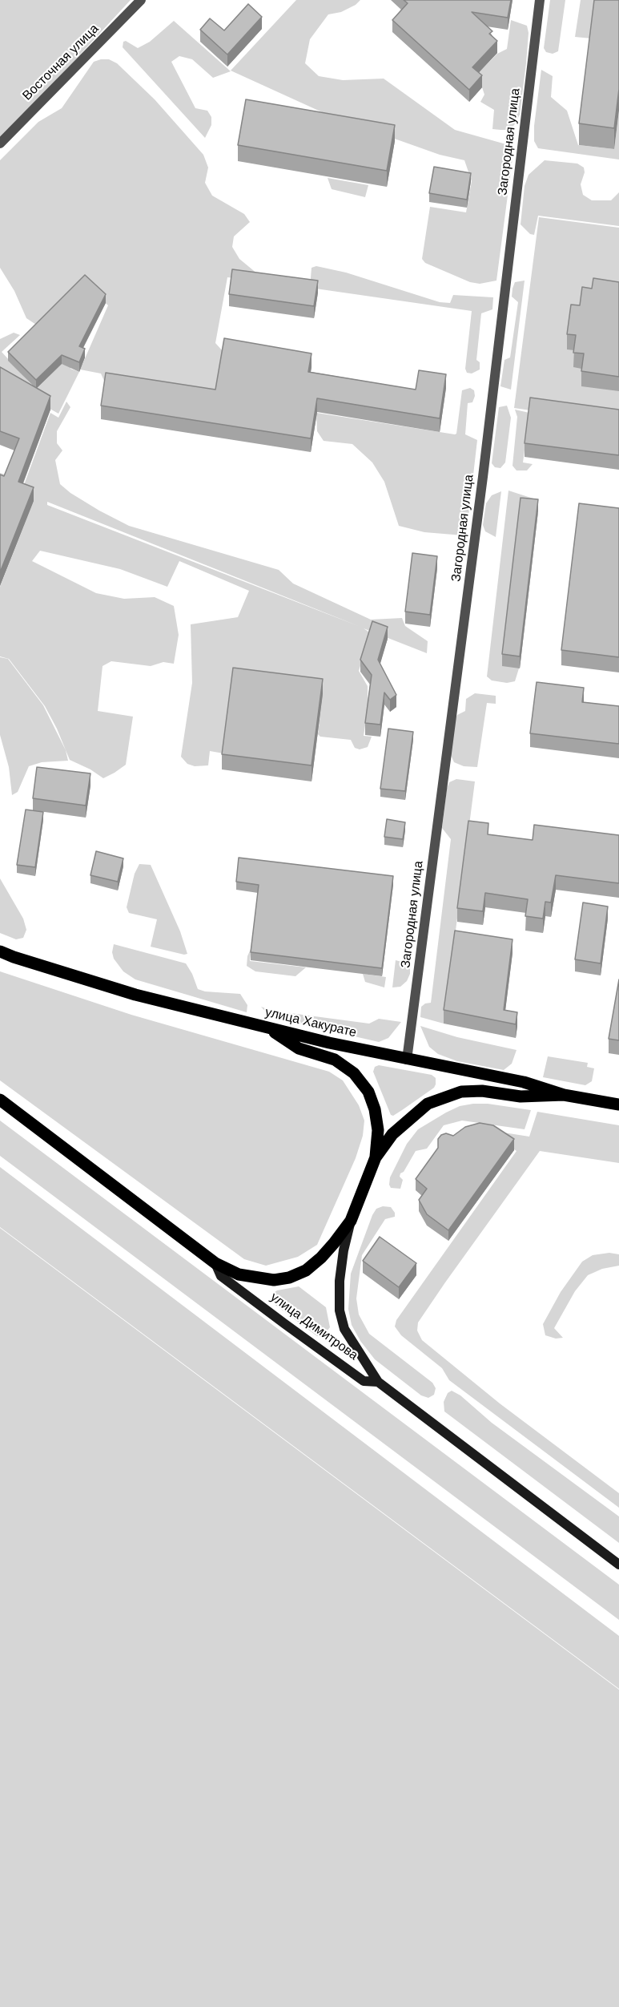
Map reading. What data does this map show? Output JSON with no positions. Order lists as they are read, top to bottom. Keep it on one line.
{"streets":{"main road":["улица Хакурате","улица Димитрова"],"street":["Восточная улица","Загородная улица"]},"crossings":[["Загородная улица","улица Хакурате"]]}
